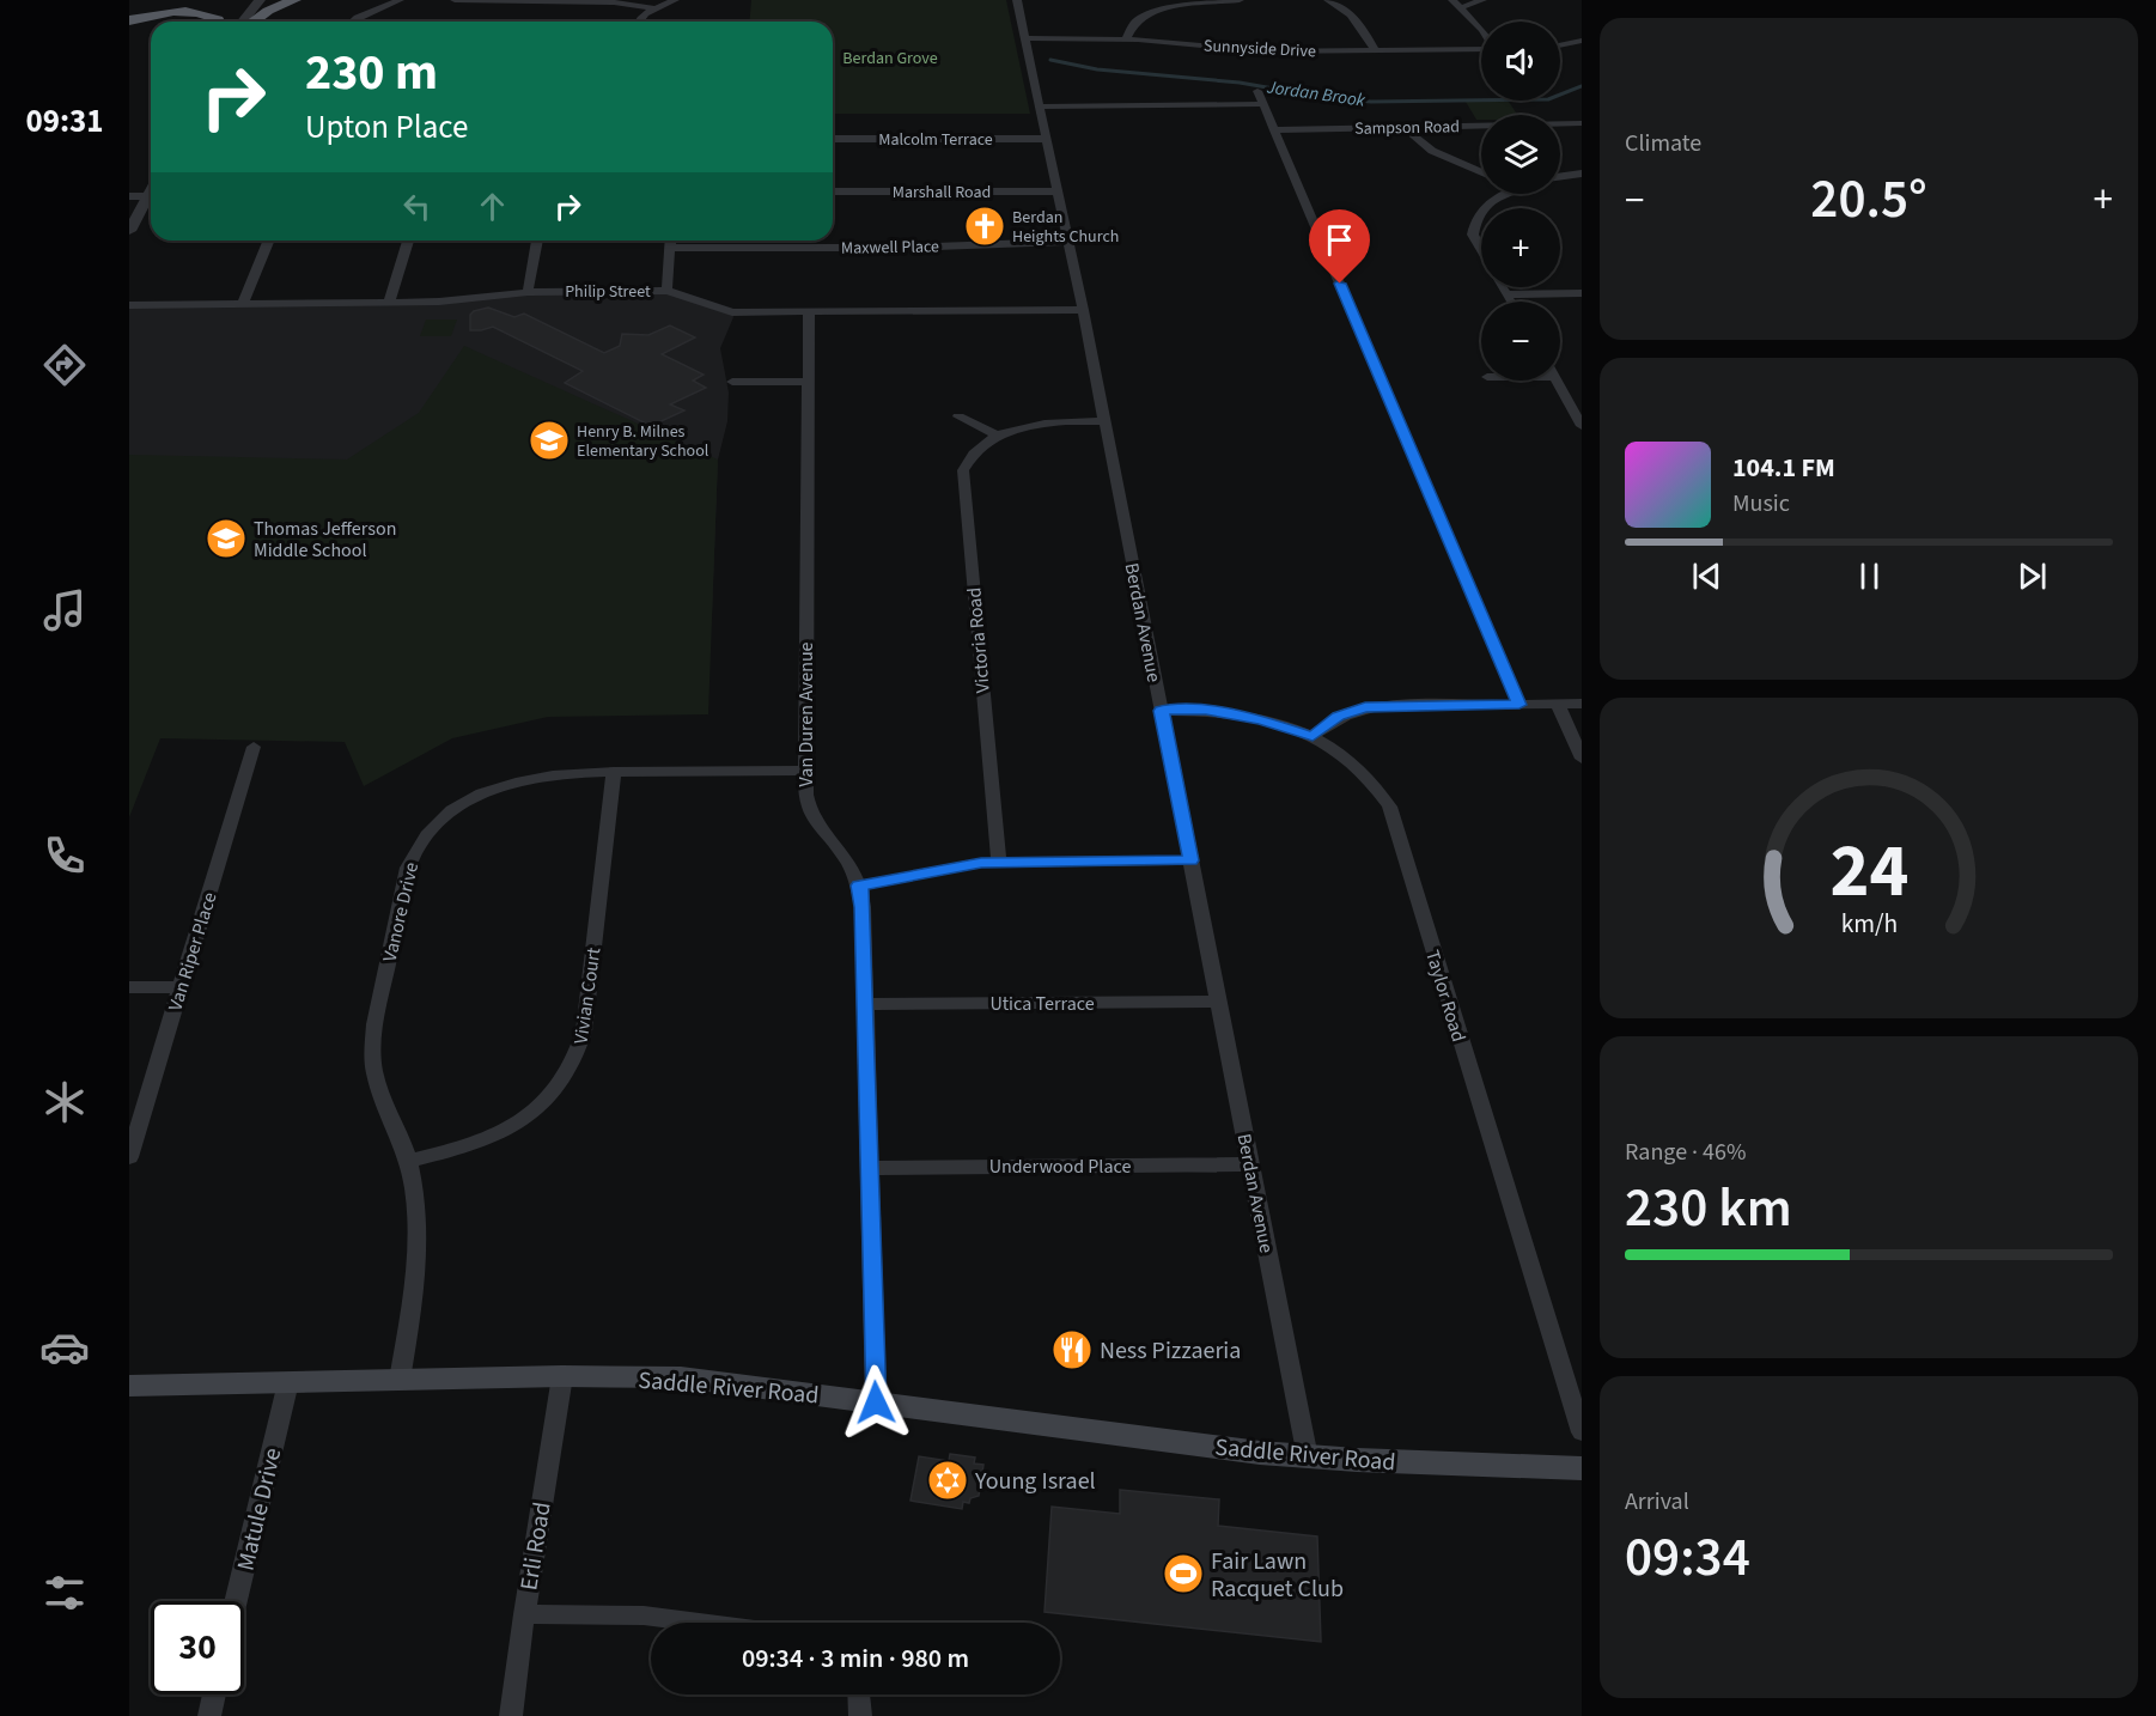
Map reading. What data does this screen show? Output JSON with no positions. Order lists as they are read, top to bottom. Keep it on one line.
{"streets":{"main road":["Saddle River Road"],"street":["Sunnyside Drive","Sampson Road","Malcolm Terrace","Marshall Road","Maxwell Place","Philip Street","Berdan Avenue","Victoria Road","Van Duren Avenue","Vanore Drive","Van Riper Place","Vivian Court","Taylor Road","Utica Terrace","Underwood Place","Matule Drive","Erli Road"]},"crossings":[["Sunnyside Drive","Berdan Avenue"],["Malcolm Terrace","Berdan Avenue"],["Marshall Road","Berdan Avenue"],["Maxwell Place","Berdan Avenue"],["Philip Street","Berdan Avenue"],["Philip Street","Van Duren Avenue"],["Berdan Avenue","Victoria Road"],["Berdan Avenue","Taylor Road"],["Berdan Avenue","Utica Terrace"],["Berdan Avenue","Underwood Place"],["Berdan Avenue","Saddle River Road"],["Van Duren Avenue","Vanore Drive"],["Van Duren Avenue","Utica Terrace"],["Van Duren Avenue","Underwood Place"],["Van Duren Avenue","Saddle River Road"],["Vanore Drive","Vivian Court"],["Vanore Drive","Saddle River Road"],["Saddle River Road","Matule Drive"],["Saddle River Road","Erli Road"]],"water":["Jordan Brook"],"parks":["Berdan Grove"],"places":{"church":["Berdan Heights Church"],"school or university":["Henry B. Milnes Elementary School","Thomas Jefferson Middle School"],"restaurant":["Ness Pizzaeria"],"synagogue":["Young Israel"],"sports":["Fair Lawn Racquet Club"]},"page":{"tabs":"09:31","tile":["Climate",["Range · 46%","230 km"],["Arrival","09:34"]],"map_buttons":["+","−"],"turn":["230 m","Upton Place"],"heat":["−","20.5°","+"],"song":["104.1 FM","Music"],"limit":"30","trip":"09:34 · 3 min · 980 m","gauge":["24","km/h"]}}
